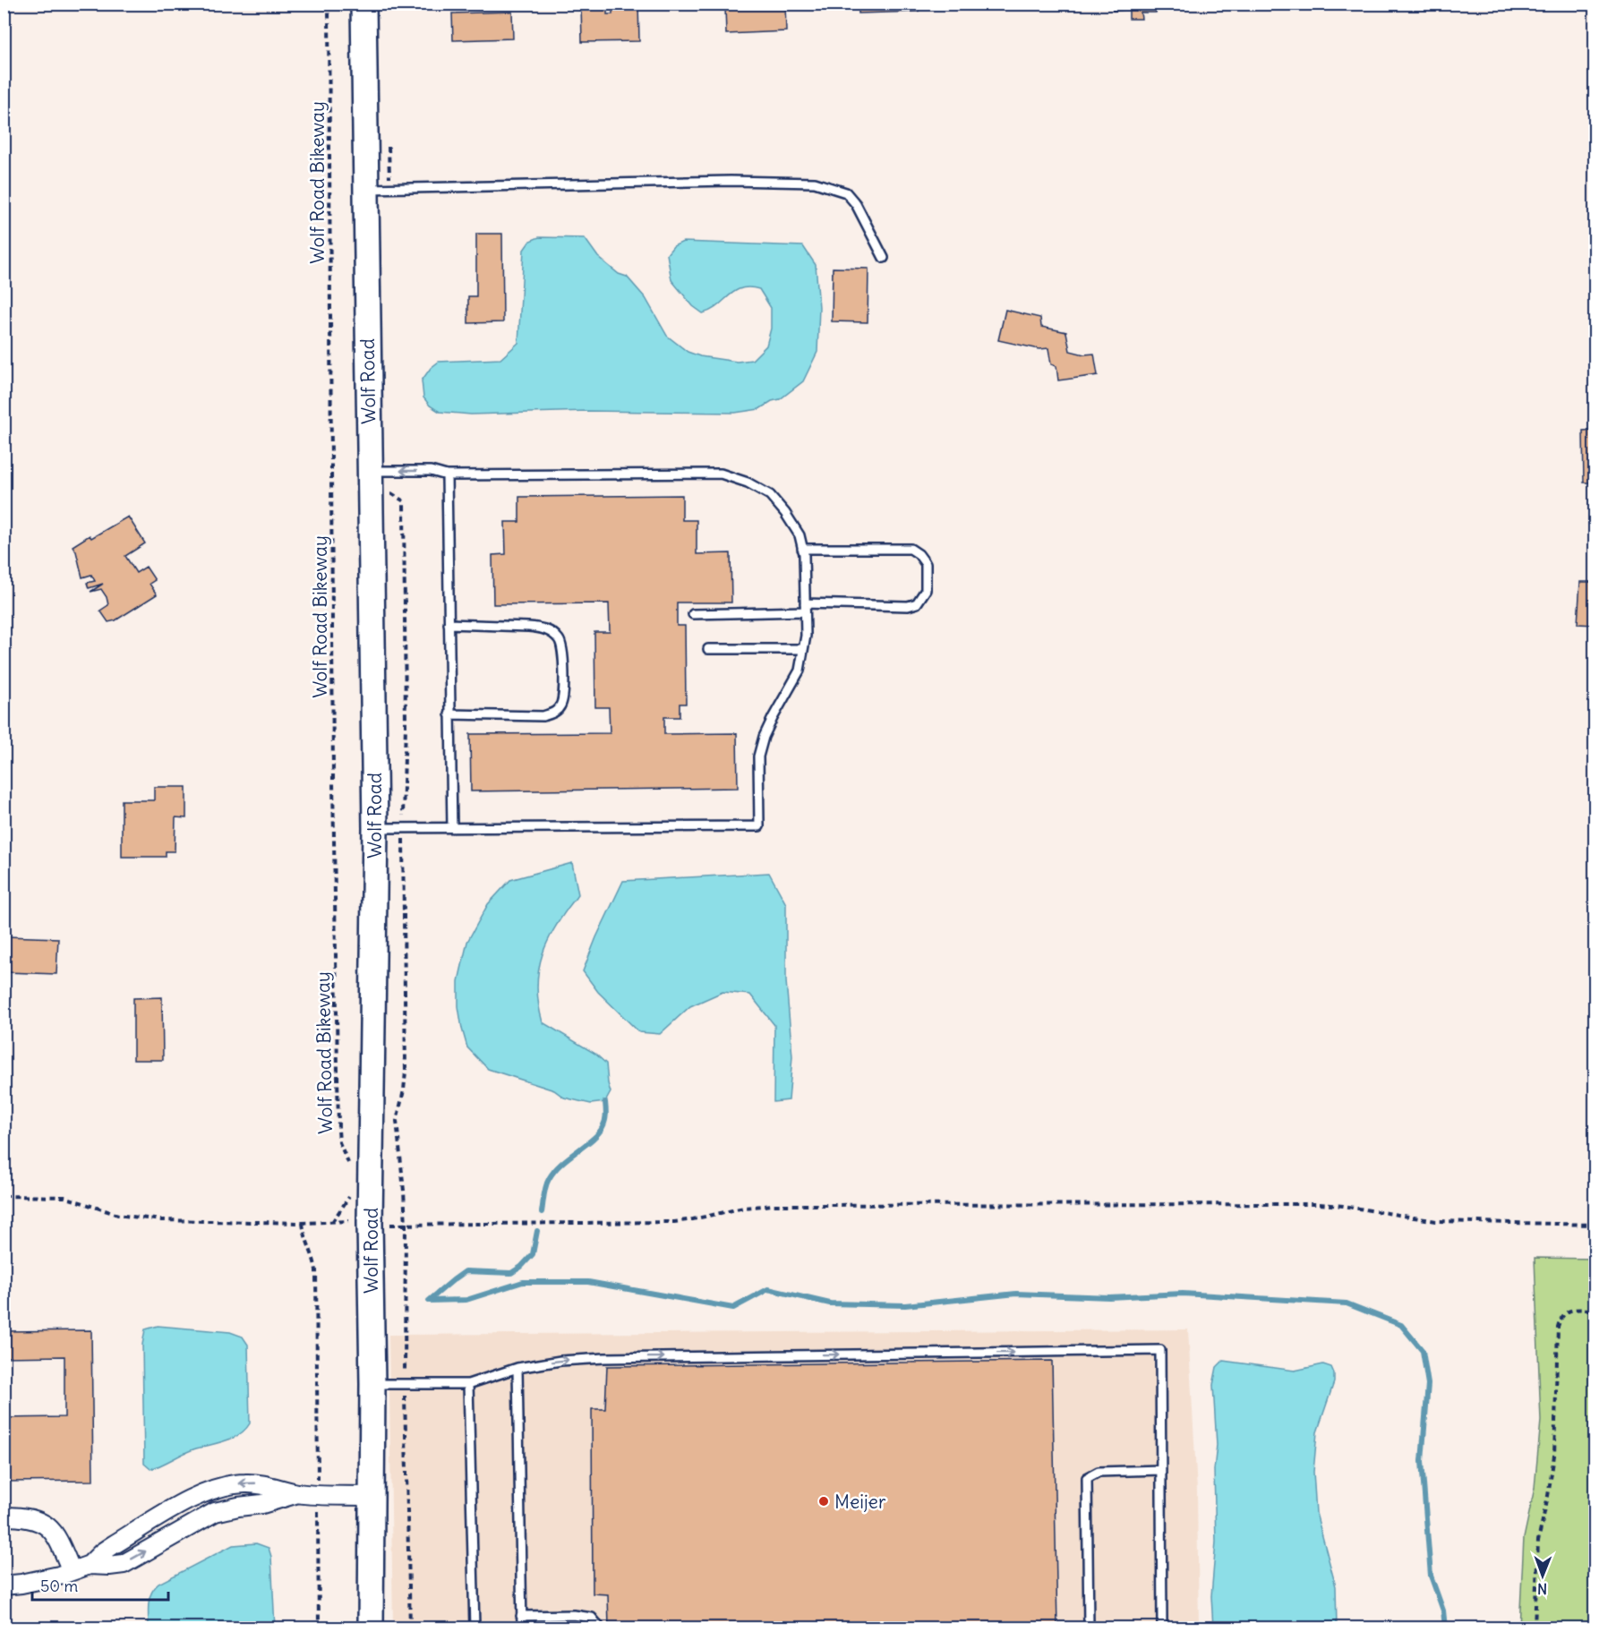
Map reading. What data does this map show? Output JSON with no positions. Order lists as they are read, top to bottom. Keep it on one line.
{"streets":{"main road":["Wolf Road"],"path":["Wolf Road Bikeway"]},"places":["Meijer"],"scale_bar":"50 m","north":"bottom"}
